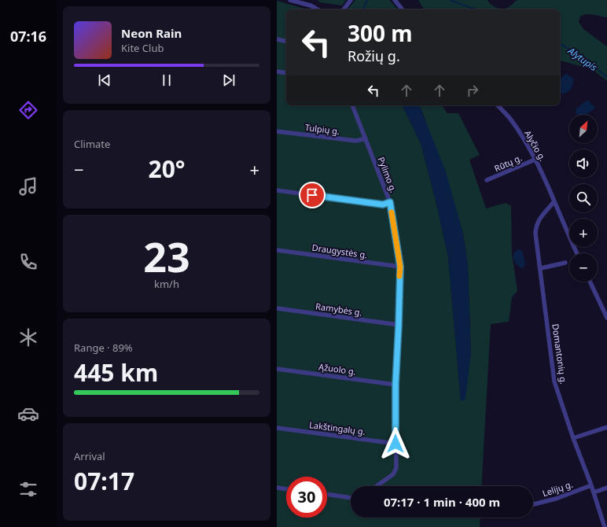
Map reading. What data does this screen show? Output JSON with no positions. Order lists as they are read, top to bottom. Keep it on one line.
{"streets":{"street":["Tulpių g.","Alyčio g.","Rūtų g.","Pylimo g.","Draugystės g.","Ramybės g.","Domantonių g.","Ąžuolo g.","Lakštingalų g.","Lelijų g."]},"crossings":[["Tulpių g.","Pylimo g."],["Alyčio g.","Rūtų g."],["Alyčio g.","Domantonių g."],["Pylimo g.","Draugystės g."],["Pylimo g.","Ramybės g."],["Pylimo g.","Ąžuolo g."],["Pylimo g.","Lakštingalų g."],["Domantonių g.","Lelijų g."]],"water":["Alytupis"],"north":"top right","page":{"tabs":"07:16","turn":["300 m","Rožių g."],"song":["Neon Rain","Kite Club"],"tile":["Climate",["23","km/h"],["Range · 89%","445 km"],["Arrival","07:17"]],"map_buttons":["+","−"],"heat":["−","20°","+"],"limit":"30","trip":"07:17 · 1 min · 400 m"}}
